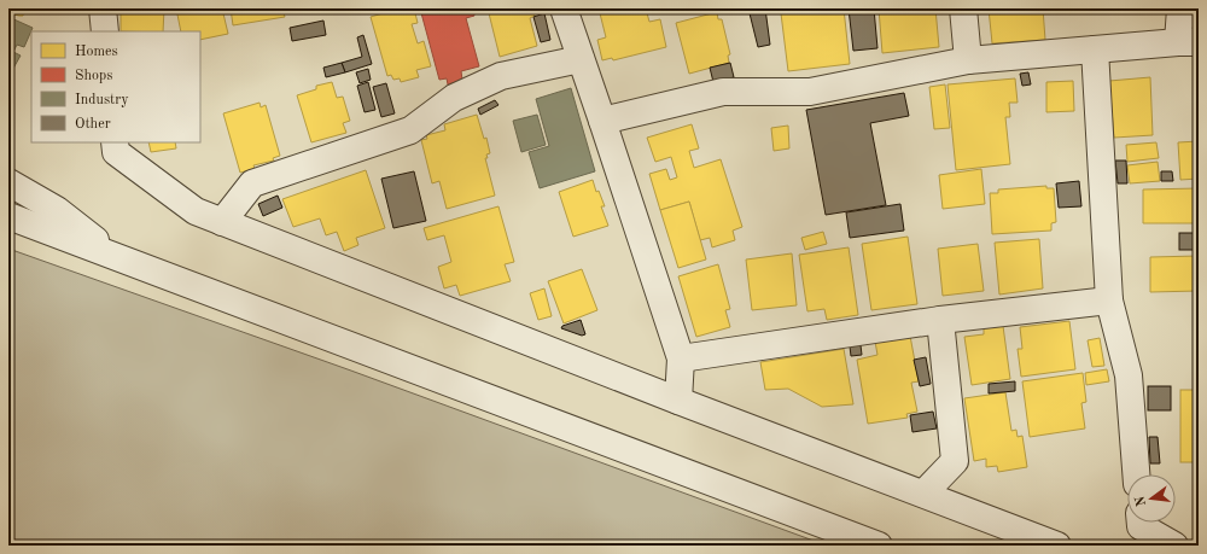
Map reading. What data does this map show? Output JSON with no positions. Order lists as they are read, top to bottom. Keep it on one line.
{"legend":["Homes","Shops","Industry","Other"],"north":"left"}
